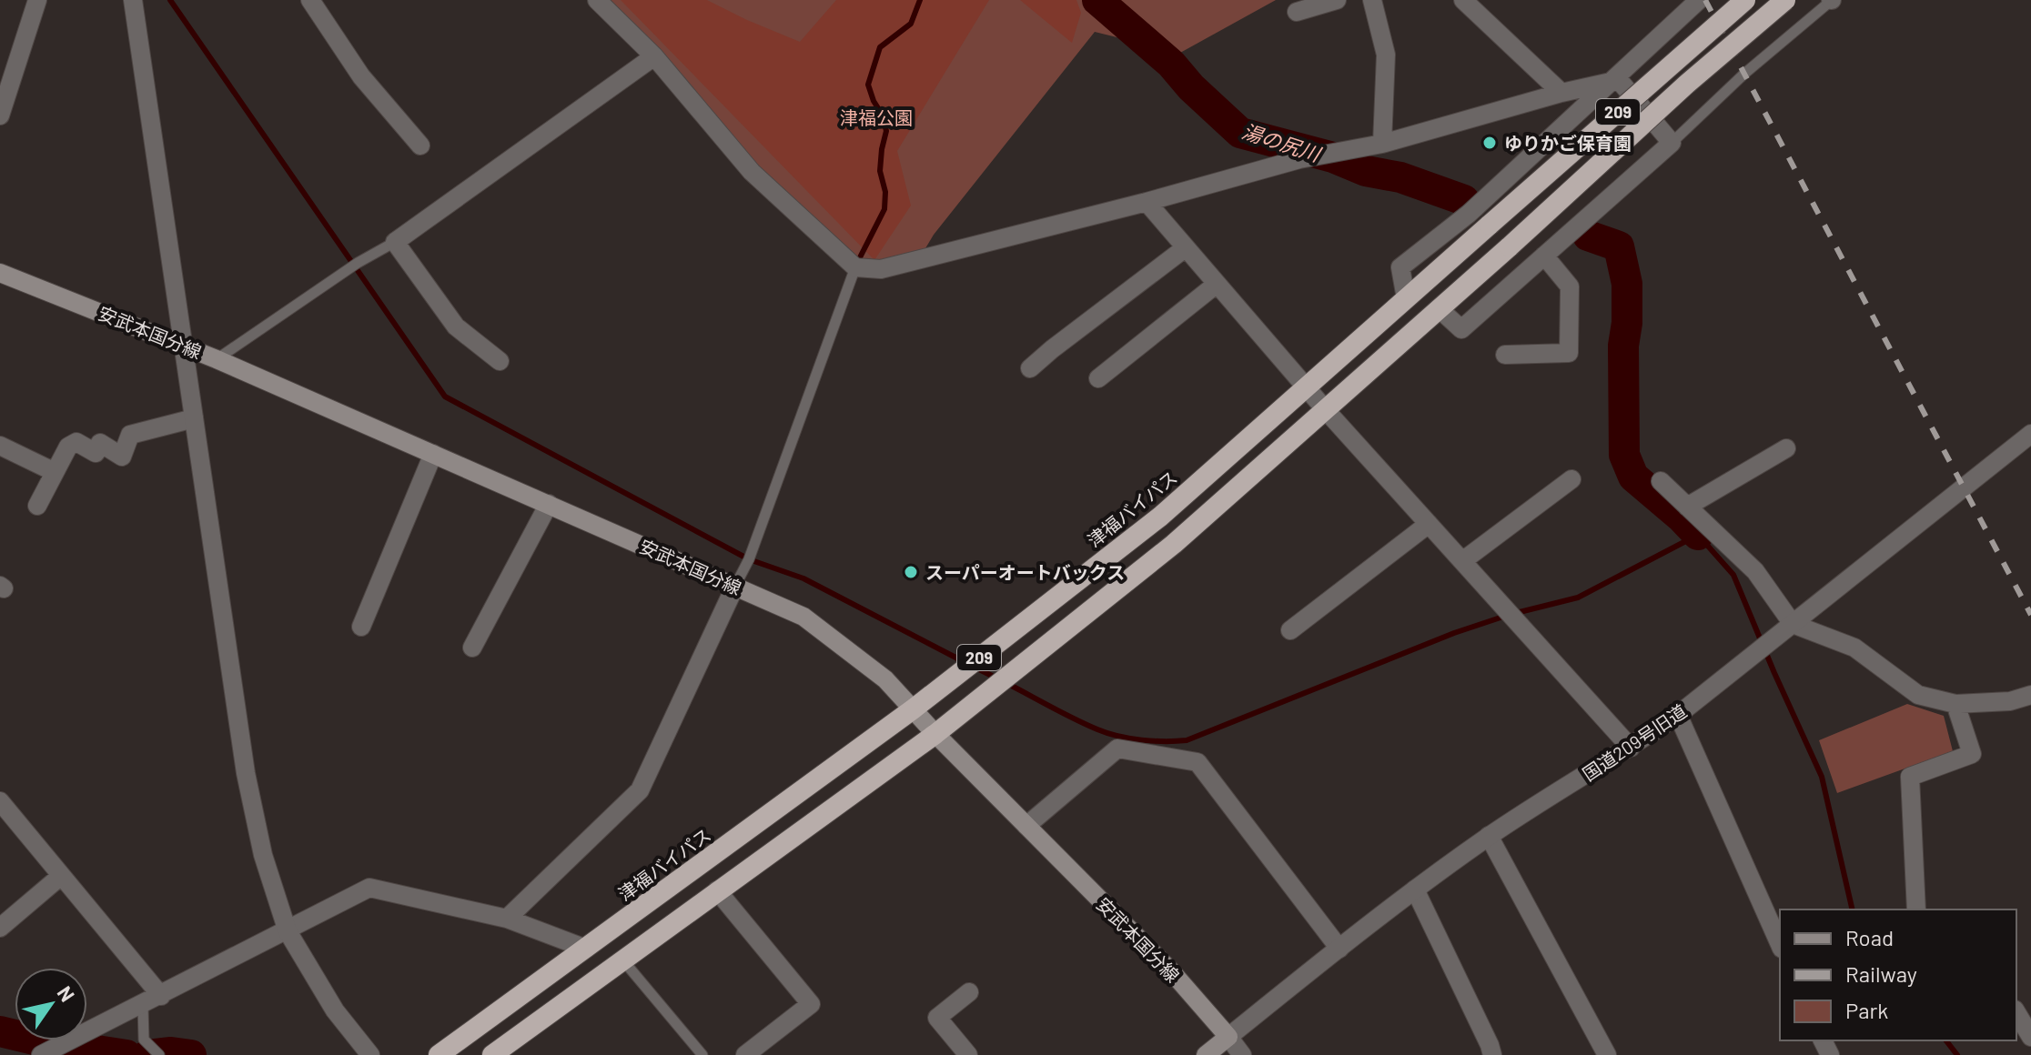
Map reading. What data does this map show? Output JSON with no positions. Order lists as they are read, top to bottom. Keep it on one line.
{"streets":{"highway":["209","津福バイパス"],"main road":["安武本国分線"],"street":["国道209号旧道"]},"crossings":[["209","安武本国分線"],["安武本国分線","津福バイパス"],["安武本国分線","国道209号旧道"]],"water":["湯の尻川"],"parks":["津福公園"],"places":["ゆりかご保育園","スーパーオートバックス"],"legend":["Road","Railway","Park"],"north":"top right"}
